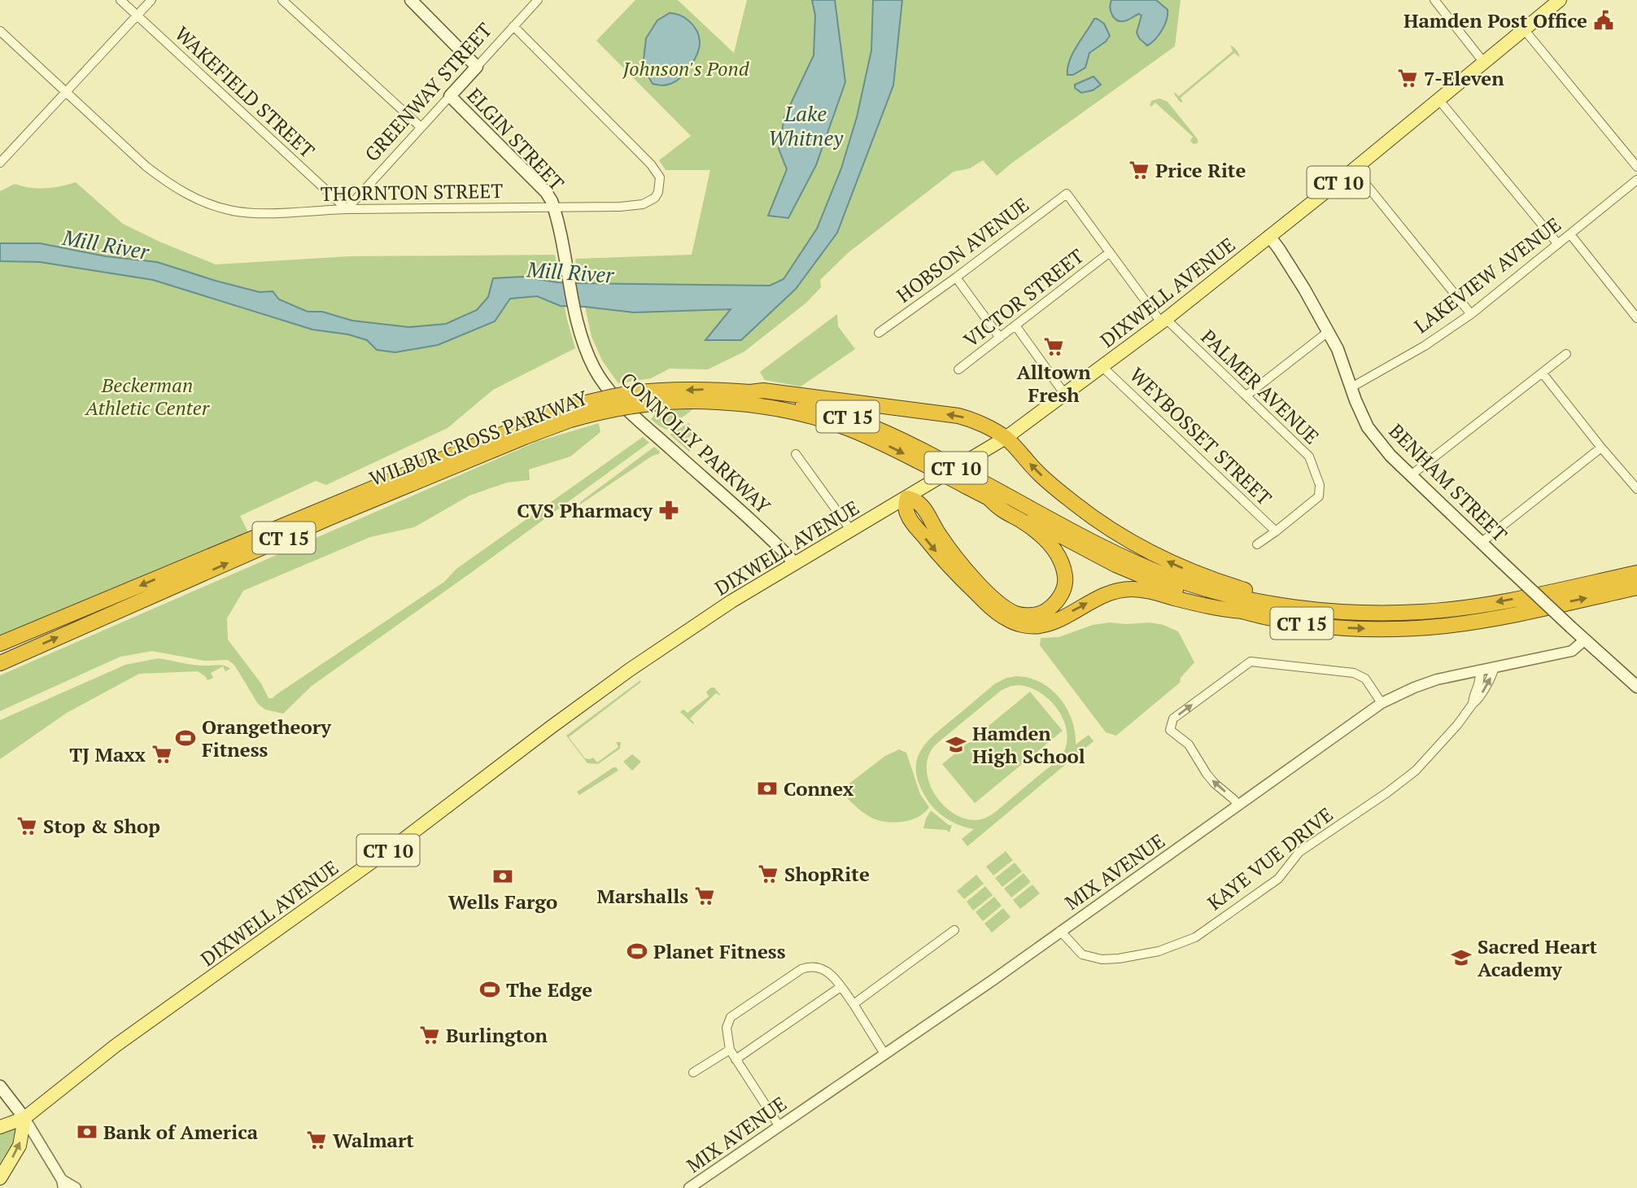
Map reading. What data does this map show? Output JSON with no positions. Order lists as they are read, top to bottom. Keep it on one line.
{"streets":{"highway":["CT 15","WILBUR CROSS PARKWAY"],"main road":["GREENWAY STREET","ELGIN STREET","CT 10","DIXWELL AVENUE","CONNOLLY PARKWAY","BENHAM STREET"],"street":["WAKEFIELD STREET","THORNTON STREET","HOBSON AVENUE","LAKEVIEW AVENUE","VICTOR STREET","PALMER AVENUE","WEYBOSSET STREET","KAYE VUE DRIVE","MIX AVENUE"]},"crossings":[["WAKEFIELD STREET","GREENWAY STREET"],["WAKEFIELD STREET","THORNTON STREET"],["GREENWAY STREET","ELGIN STREET"],["GREENWAY STREET","THORNTON STREET"],["ELGIN STREET","THORNTON STREET"],["ELGIN STREET","CONNOLLY PARKWAY"],["THORNTON STREET","CONNOLLY PARKWAY"],["HOBSON AVENUE","PALMER AVENUE"],["LAKEVIEW AVENUE","BENHAM STREET"],["DIXWELL AVENUE","PALMER AVENUE"],["DIXWELL AVENUE","WEYBOSSET STREET"],["DIXWELL AVENUE","CONNOLLY PARKWAY"],["DIXWELL AVENUE","BENHAM STREET"],["VICTOR STREET","PALMER AVENUE"],["PALMER AVENUE","WEYBOSSET STREET"],["BENHAM STREET","MIX AVENUE"],["KAYE VUE DRIVE","MIX AVENUE"]],"water":["Lake Whitney","Mill River"],"parks":["Johnson's Pond","Beckerman Athletic Center"],"places":{"public building":["Hamden Post Office"],"supermarket":["7-Eleven","Price Rite","Alltown Fresh","TJ Maxx","Stop & Shop","ShopRite","Marshalls","Burlington","Walmart"],"pharmacy":["CVS Pharmacy"],"sports":["Orangetheory Fitness","Planet Fitness","The Edge"],"school or university":["Hamden High School","Sacred Heart Academy"],"bank":["Connex","Wells Fargo","Bank of America"]}}
